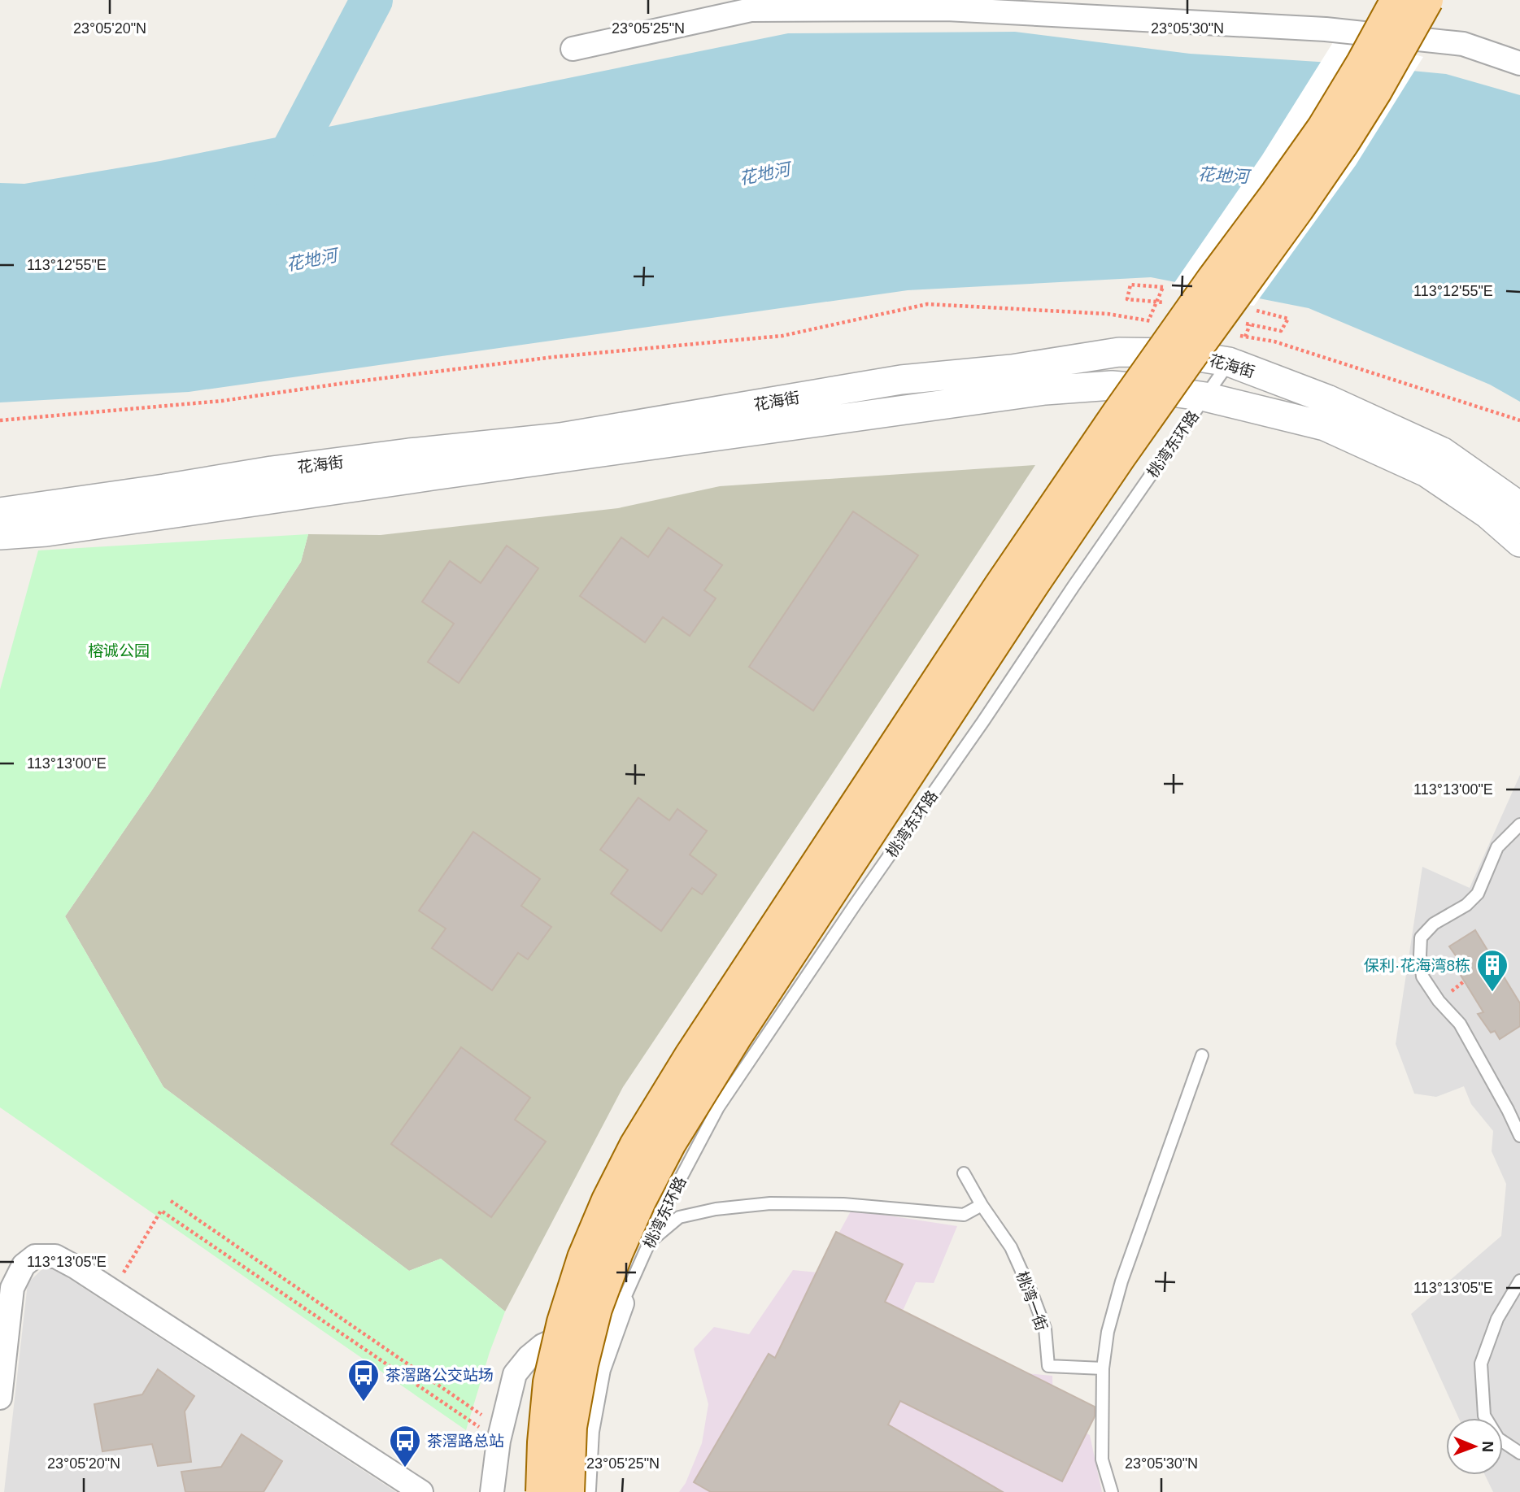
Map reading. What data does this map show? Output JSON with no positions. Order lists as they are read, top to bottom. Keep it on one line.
{"streets":{"street":["花海街"],"lane":["桃湾东环路","桃湾一街"]},"crossings":[["花海街","桃湾东环路"]],"water":["花地河"],"parks":["榕诚公园"],"places":{"building":["保利·花海湾8栋"],"bus stop":["茶滘路公交站场","茶滘路总站"]},"north":"right","coordinates":["23°05'20\"N","23°05'25\"N","23°05'30\"N","113°12'55\"E","113°13'00\"E","113°13'05\"E"]}
